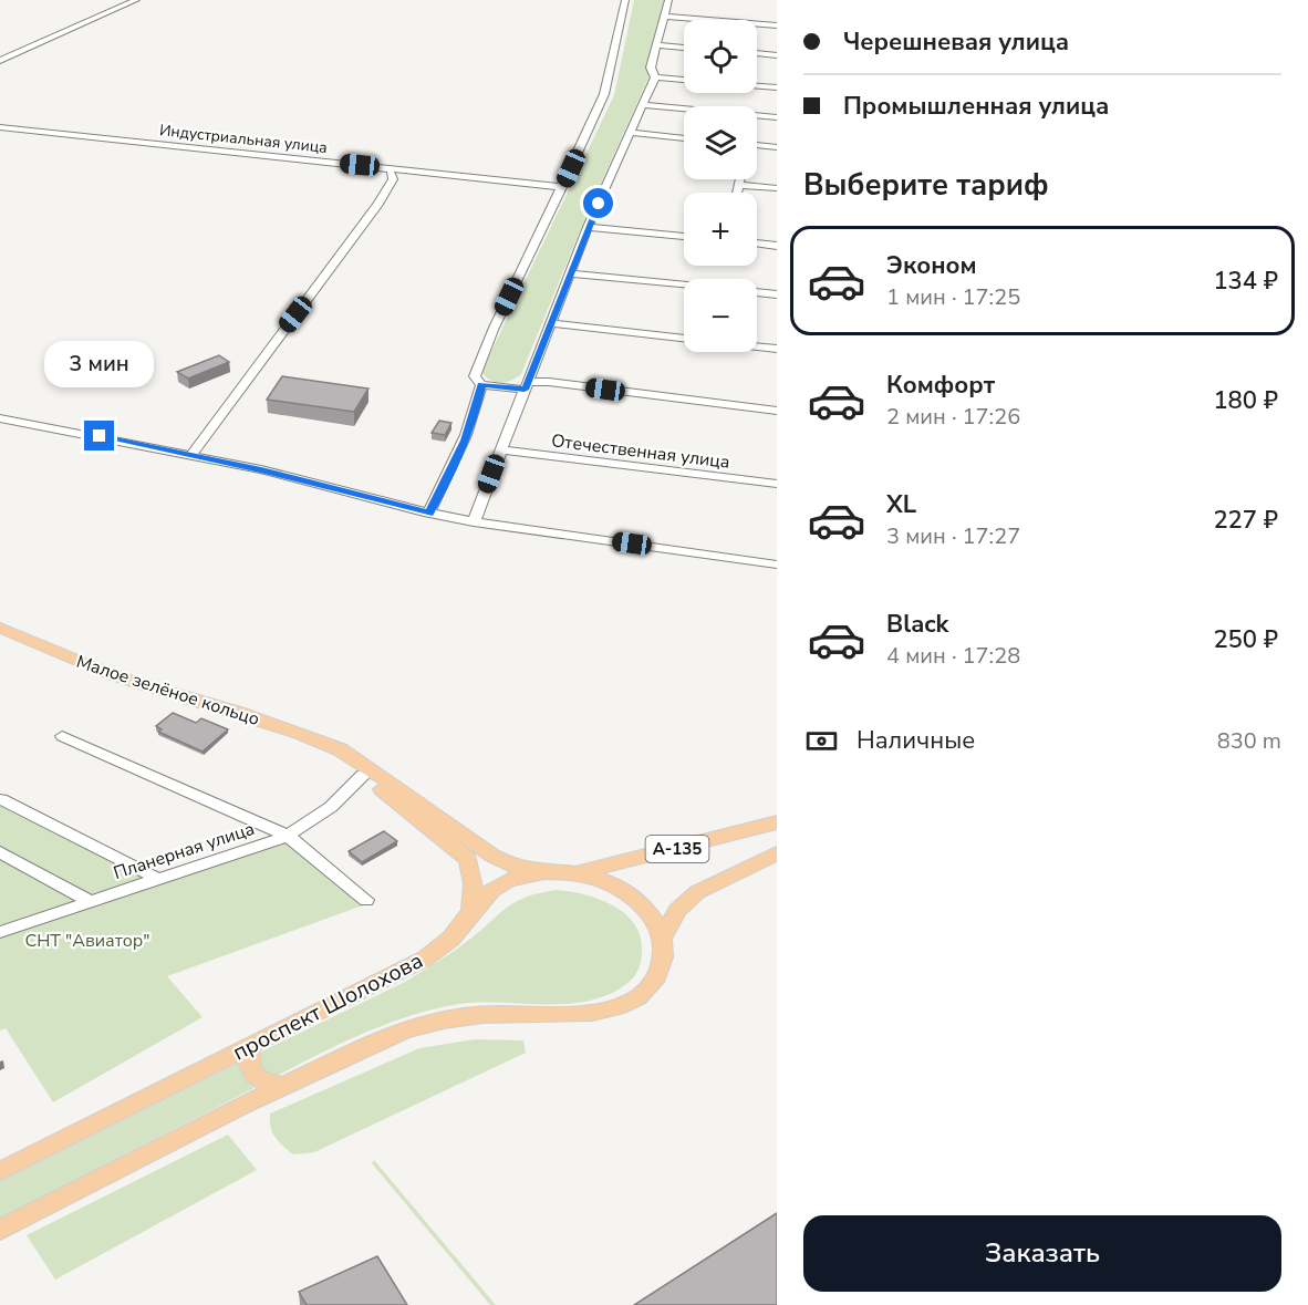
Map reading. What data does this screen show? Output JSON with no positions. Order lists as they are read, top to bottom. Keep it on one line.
{"streets":{"main road":["Малое зелёное кольцо","А-135","проспект Шолохова"],"street":["Индустриальная улица","Отечественная улица","Планерная улица"]},"crossings":[["Малое зелёное кольцо","Планерная улица"],["Малое зелёное кольцо","проспект Шолохова"],["А-135","проспект Шолохова"]],"parks":["СНТ \"Авиатор\""],"page":{"banner":["Черешневая улица","Промышленная улица"],"map_buttons":["+","−"],"heading":"Выберите тариф","list":[{"name":"Эконом","note":"1 мин · 17:25","value":"134 ₽"},{"name":"Комфорт","note":"2 мин · 17:26","value":"180 ₽"},{"name":"XL","note":"3 мин · 17:27","value":"227 ₽"},{"name":"Black","note":"4 мин · 17:28","value":"250 ₽"}],"bubble":"3 мин","pay":["Наличные","830 m"],"buttons":"Заказать"}}
